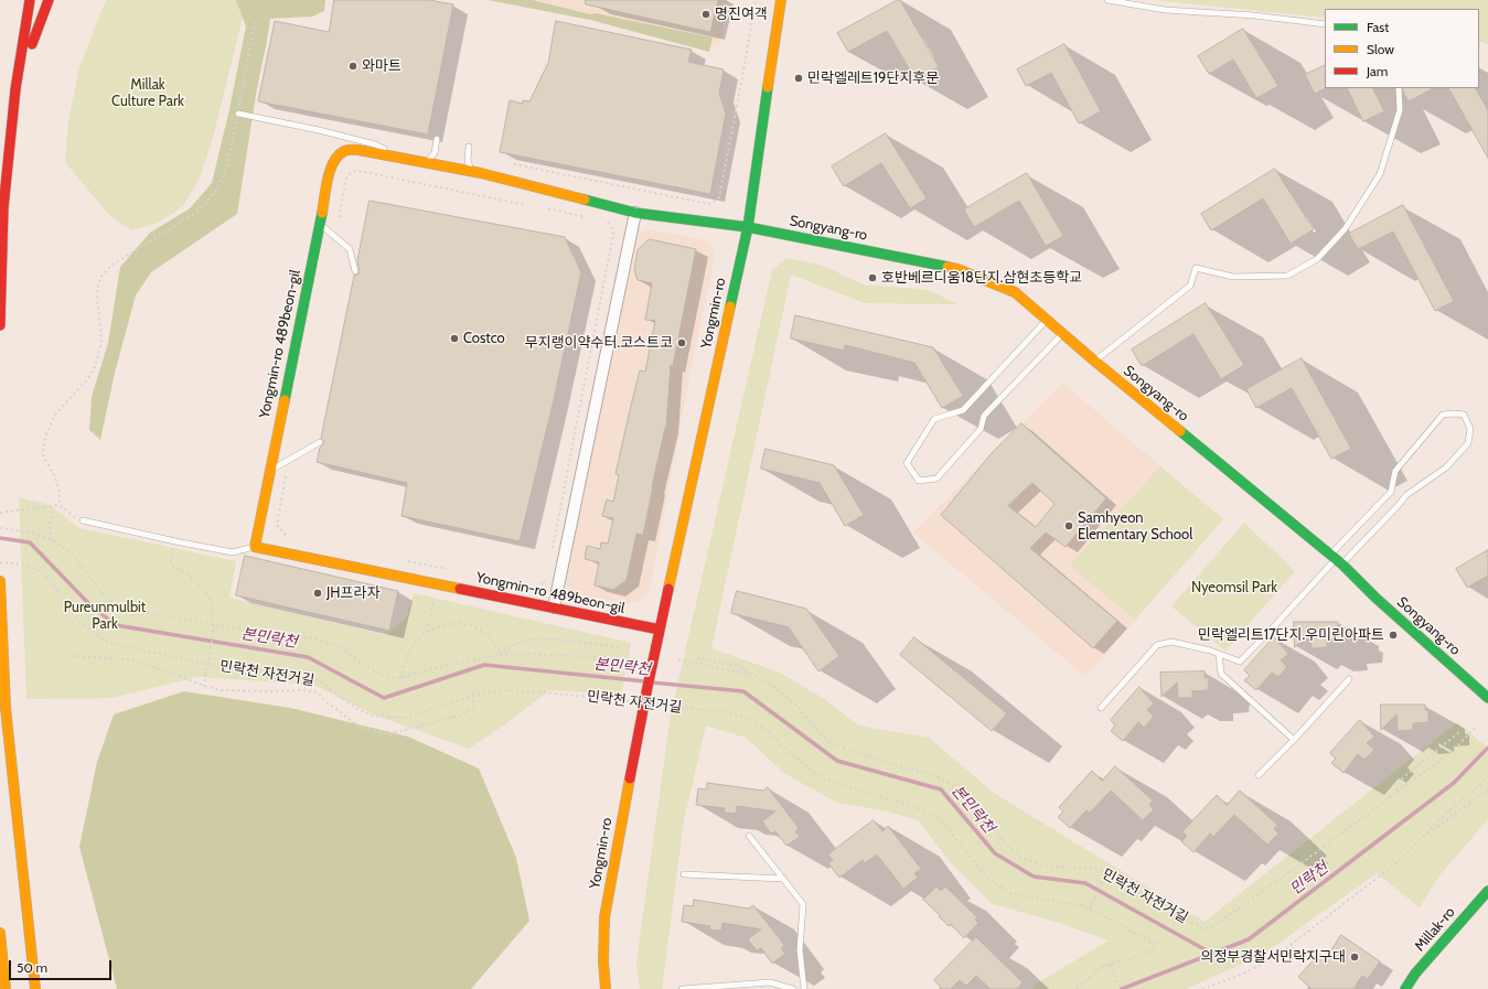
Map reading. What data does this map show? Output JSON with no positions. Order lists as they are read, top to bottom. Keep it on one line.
{"streets":{"main road":["Songyang-ro","Yongmin-ro","Yongmin-ro 489beon-gil","Millak-ro"],"path":["민락천 자전거길"]},"crossings":[["Songyang-ro","Yongmin-ro"],["Songyang-ro","Yongmin-ro 489beon-gil"],["Yongmin-ro","Yongmin-ro 489beon-gil"],["Yongmin-ro","민락천 자전거길"]],"water":["본민락천","민락천"],"parks":["Millak Culture Park","Nyeomsil Park","Pureunmulbit Park"],"places":["명진여객","와마트","민락엘레트19단지후문","호반베르디움18단지.삼현초등학교","Costco","무지랭이약수터.코스트코","Samhyeon Elementary School","JH프라자","민락엘리트17단지.우미린아파트","의정부경찰서민락지구대"],"legend":["Fast","Slow","Jam"],"scale_bar":"50 m"}
